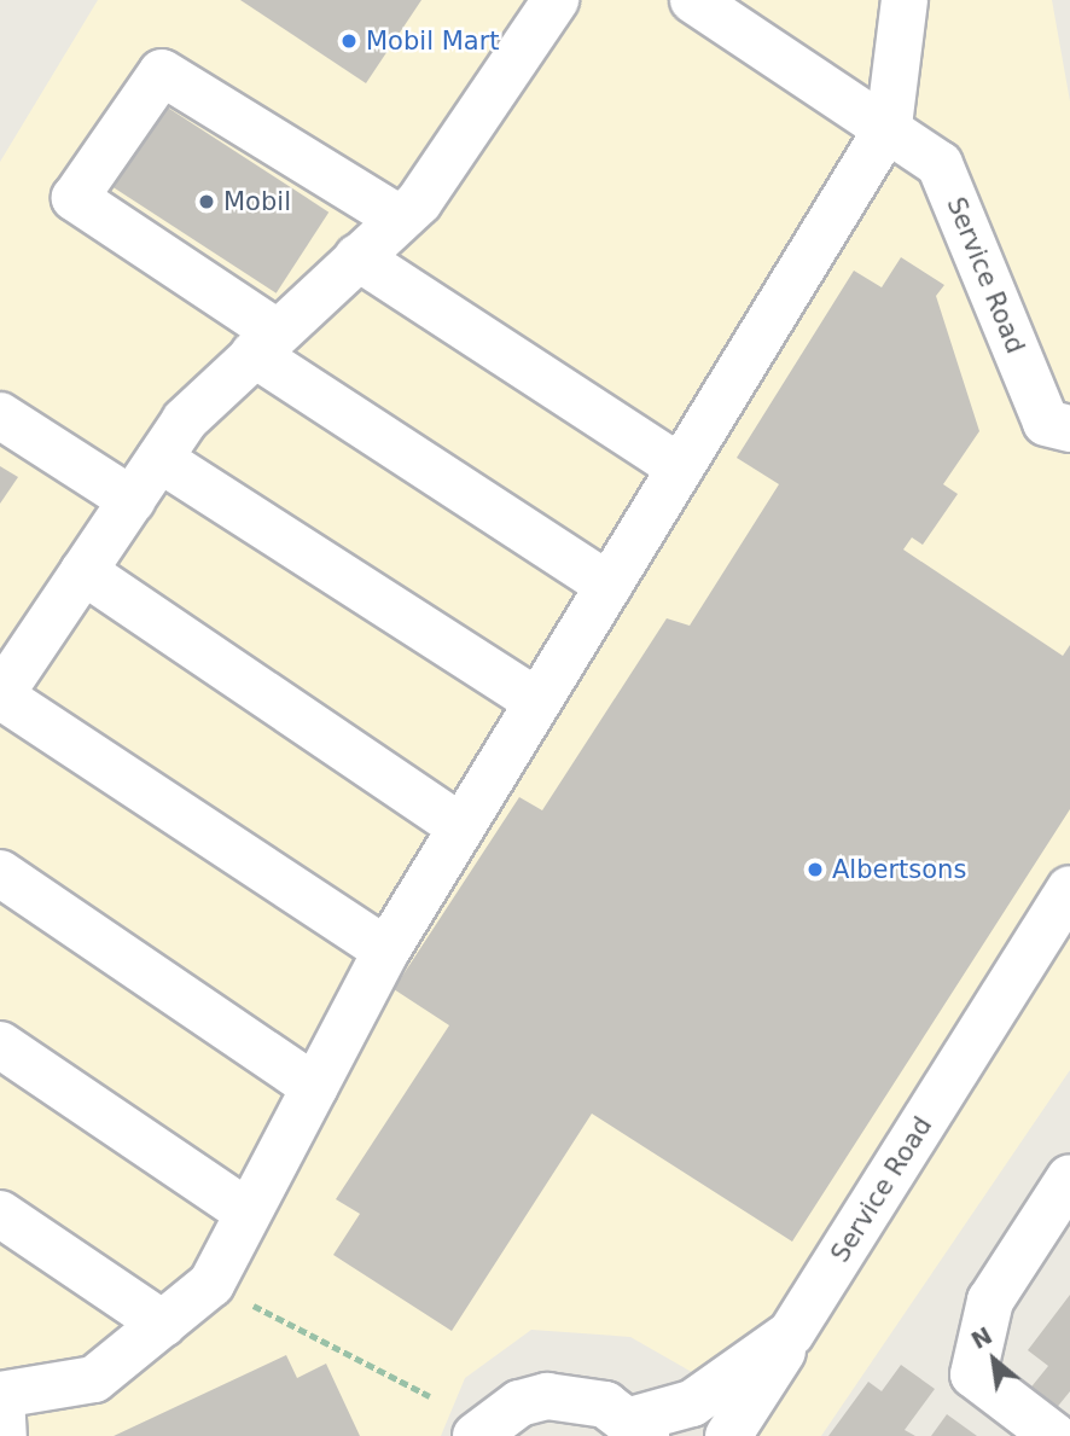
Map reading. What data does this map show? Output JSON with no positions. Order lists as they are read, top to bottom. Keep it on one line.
{"streets":{"street":["Service Road"]},"places":["Mobil Mart","Mobil","Albertsons"],"north":"top left"}
